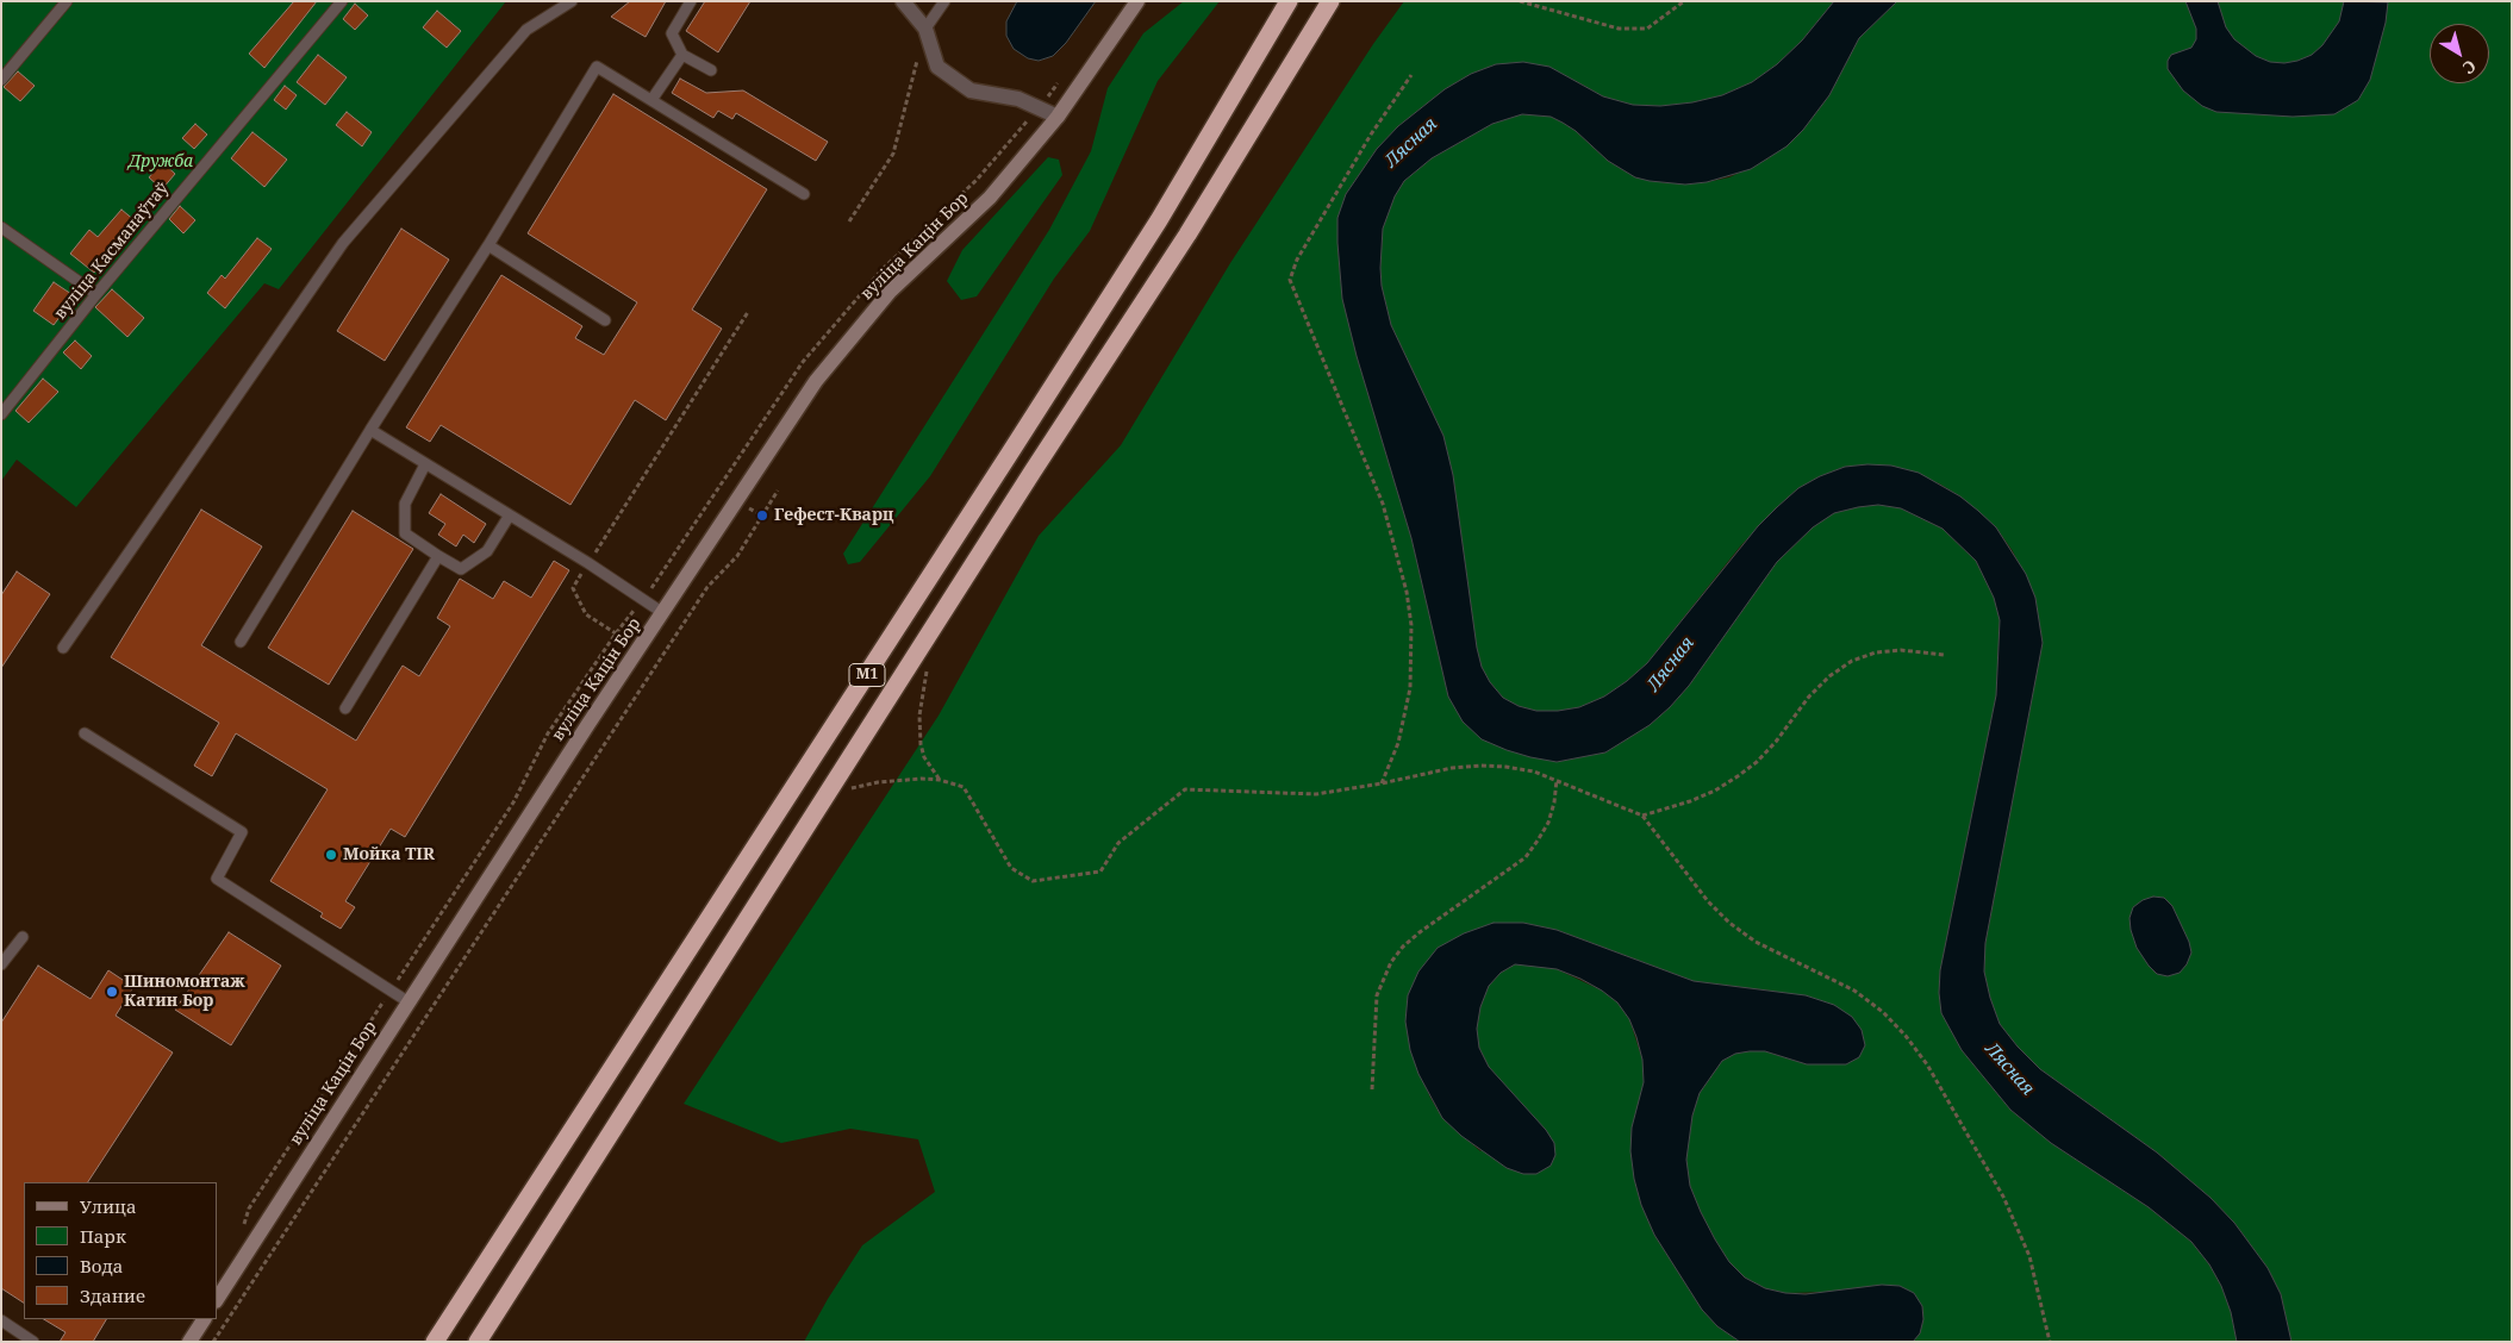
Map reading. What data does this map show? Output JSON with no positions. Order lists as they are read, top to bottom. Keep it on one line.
{"streets":{"highway":["М1"],"main road":["вуліца Кацін Бор"],"lane":["вуліца Касманаўтаў"]},"water":["Лясная"],"parks":["Дружба"],"places":["Гефест-Кварц","Мойка TIR","Шиномонтаж Катин Бор"],"legend":["Улица","Парк","Вода","Здание"],"north":"bottom right"}
